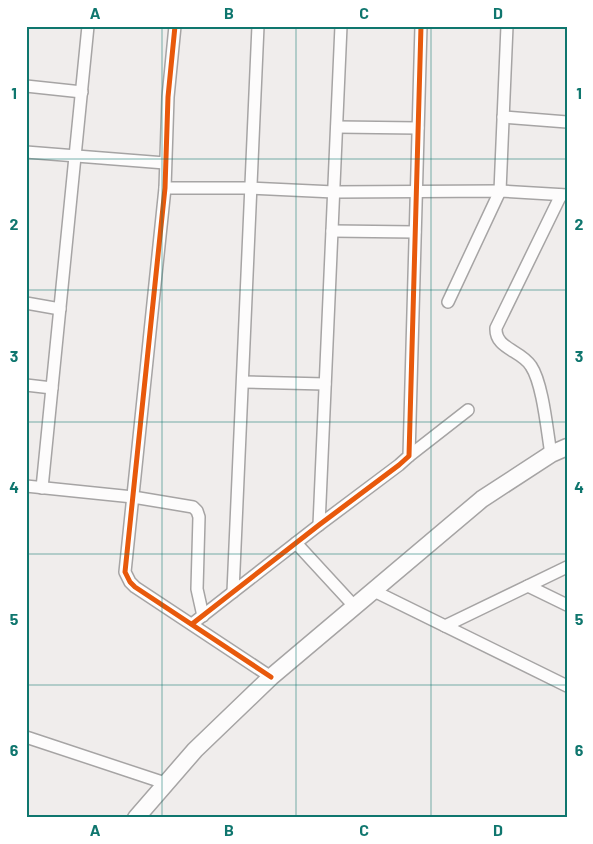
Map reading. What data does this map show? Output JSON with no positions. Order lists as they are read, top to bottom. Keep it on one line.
{"grid":{"columns":["A","B","C","D"],"rows":["1","2","3","4","5","6"]}}
